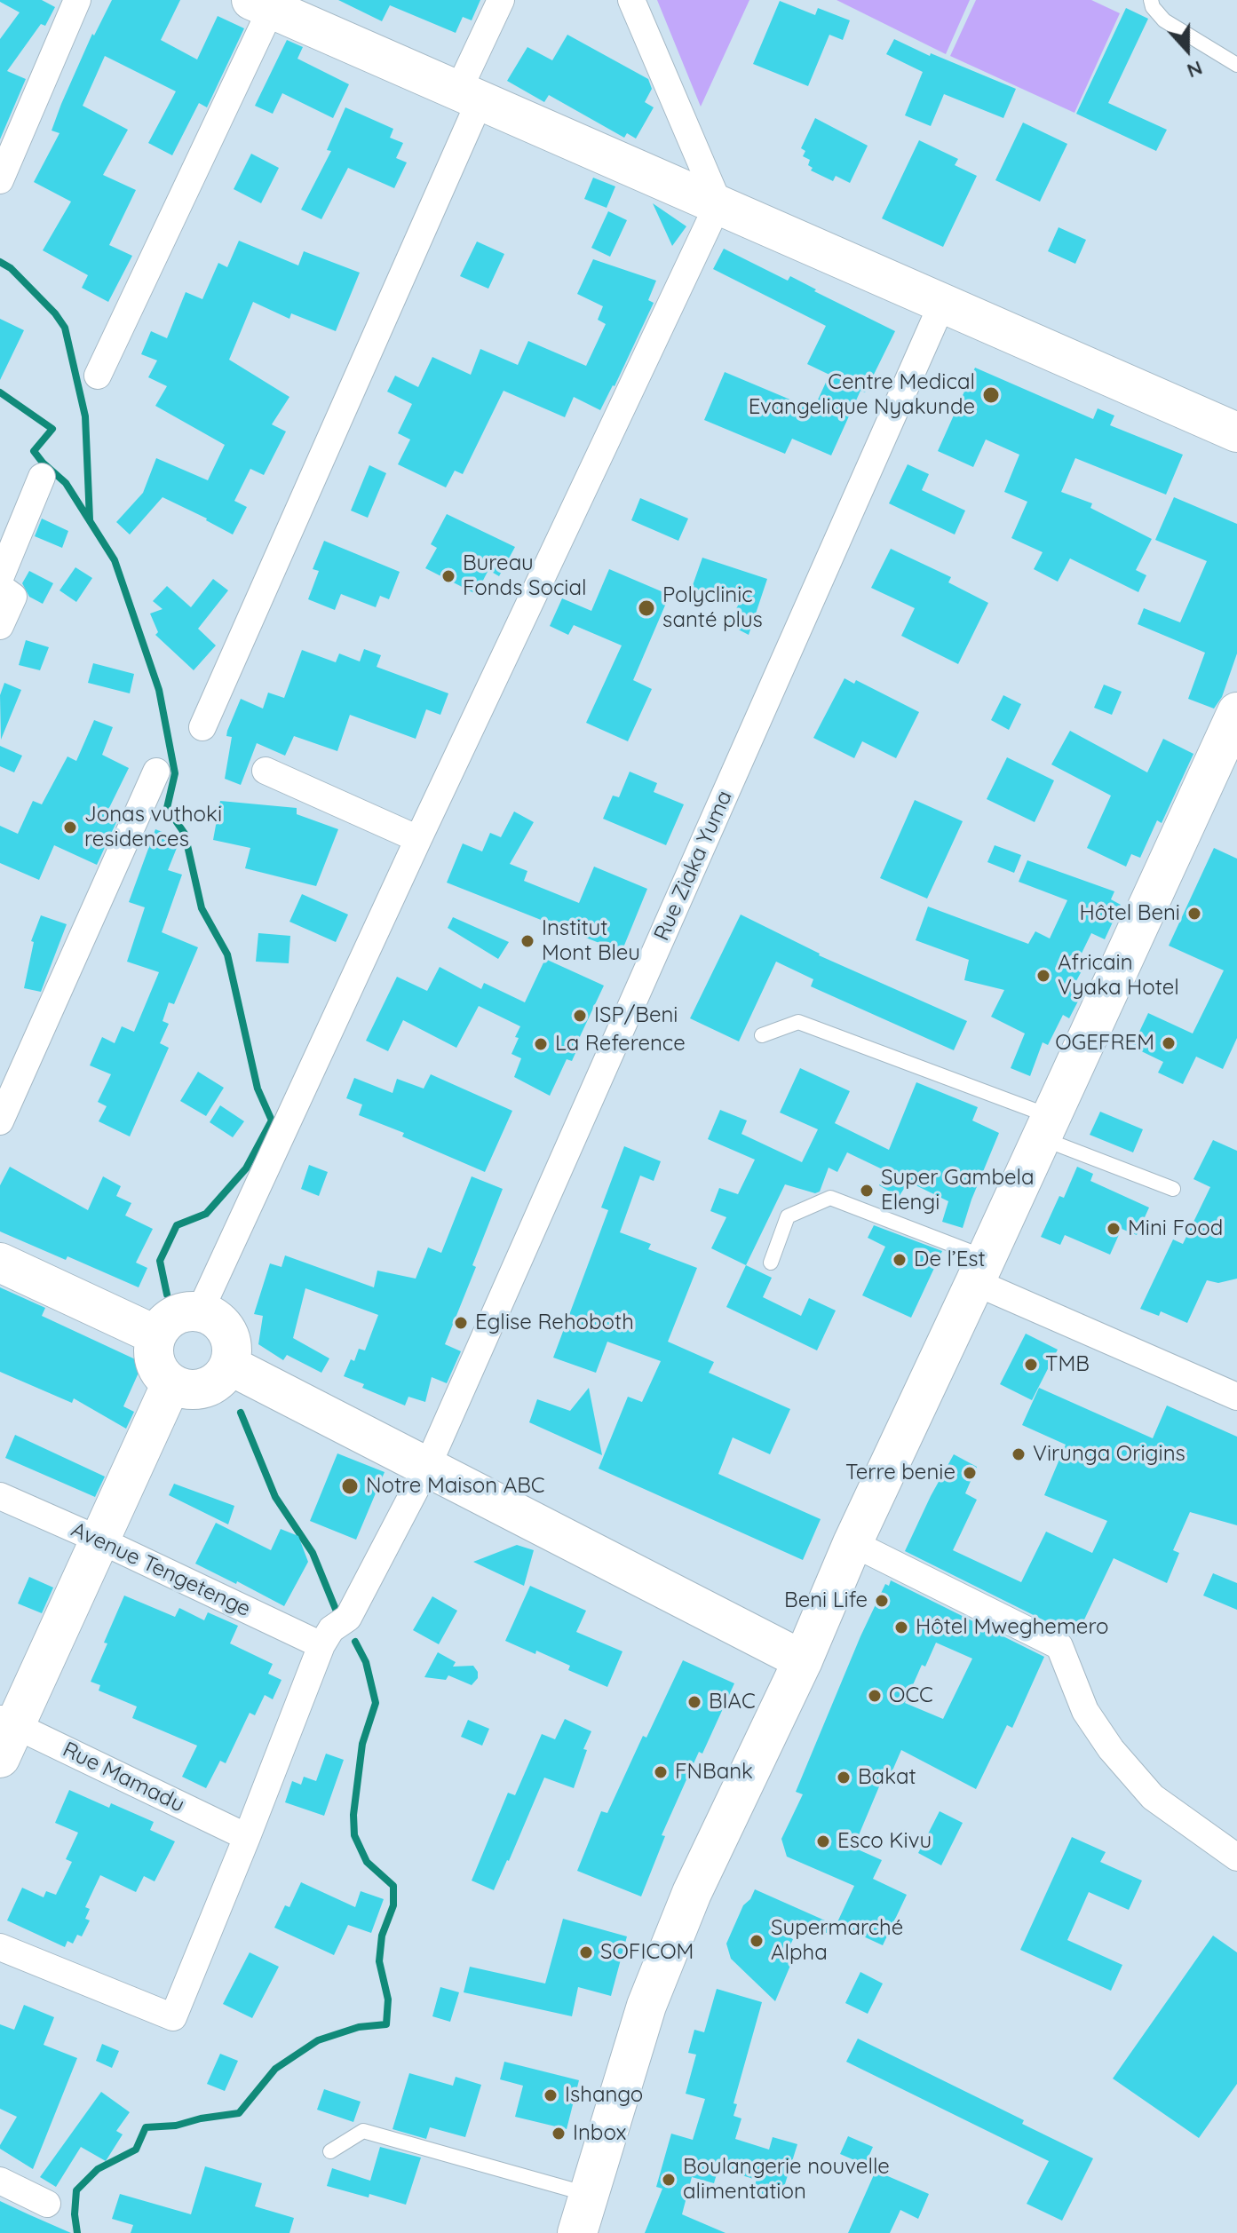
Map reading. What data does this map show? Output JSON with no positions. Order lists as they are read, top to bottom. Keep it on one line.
{"streets":{"street":["Rue Ziaka Yuma","Avenue Tengetenge","Rue Mamadu"]},"crossings":[["Rue Ziaka Yuma","Avenue Tengetenge"],["Rue Ziaka Yuma","Rue Mamadu"]],"places":["Centre Medical Evangelique Nyakunde","Bureau Fonds Social","Polyclinic santé plus","Jonas vuthoki residences","Hôtel Beni","Institut Mont Bleu","Africain Vyaka Hotel","ISP/Beni","OGEFREM","La Reference","Super Gambela Elengi","Mini Food","De l’Est","Eglise Rehoboth","TMB","Virunga Origins","Terre benie","Notre Maison ABC","Beni Life","Hôtel Mweghemero","OCC","BIAC","FNBank","Bakat","Esco Kivu","Supermarché Alpha","SOFICOM","Ishango","Inbox","Boulangerie nouvelle alimentation"],"north":"bottom"}
